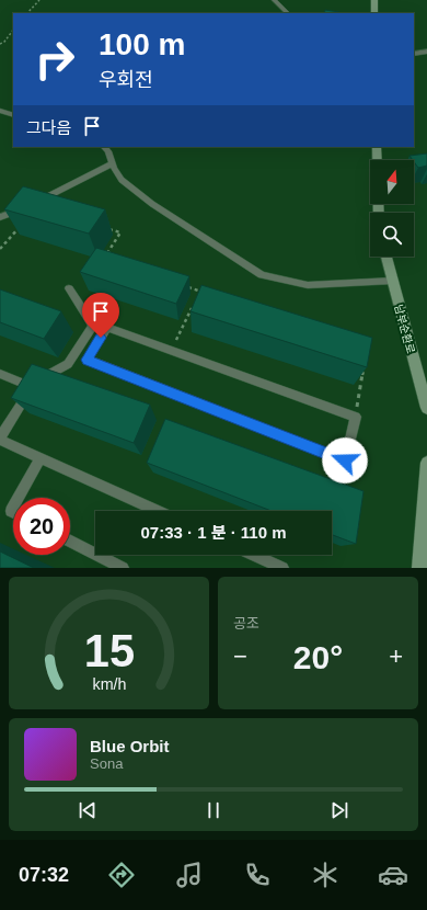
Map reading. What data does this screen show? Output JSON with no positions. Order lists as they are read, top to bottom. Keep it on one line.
{"streets":{"street":["남부순환로"]},"north":"top","page":{"turn":["100 m","우회전"],"then":"그다음","limit":"20","trip":"07:33 · 1 분 · 110 m","tile":"공조","heat":["−","20°","+"],"song":["Blue Orbit","Sona"],"tabs":"07:32","gauge":["15","km/h"]}}
